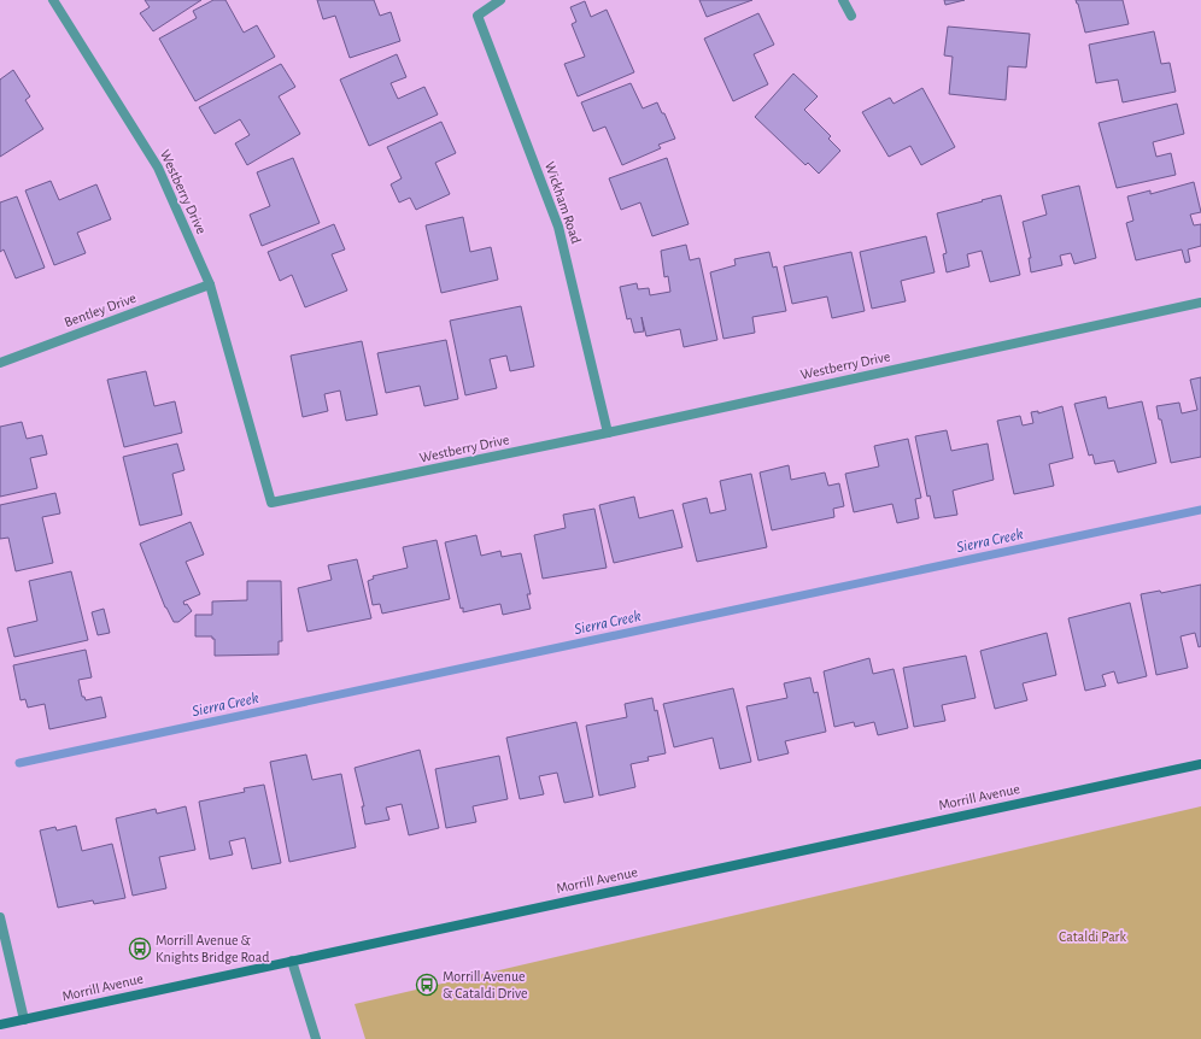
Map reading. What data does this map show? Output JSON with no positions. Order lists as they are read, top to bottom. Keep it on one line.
{"streets":{"street":["Westberry Drive","Wickham Road","Bentley Drive","Morrill Avenue"]},"crossings":[["Westberry Drive","Wickham Road"],["Westberry Drive","Bentley Drive"]],"water":["Sierra Creek"],"parks":["Cataldi Park"],"places":{"bus stop":["Morrill Avenue & Knights Bridge Road","Morrill Avenue & Cataldi Drive"]}}
